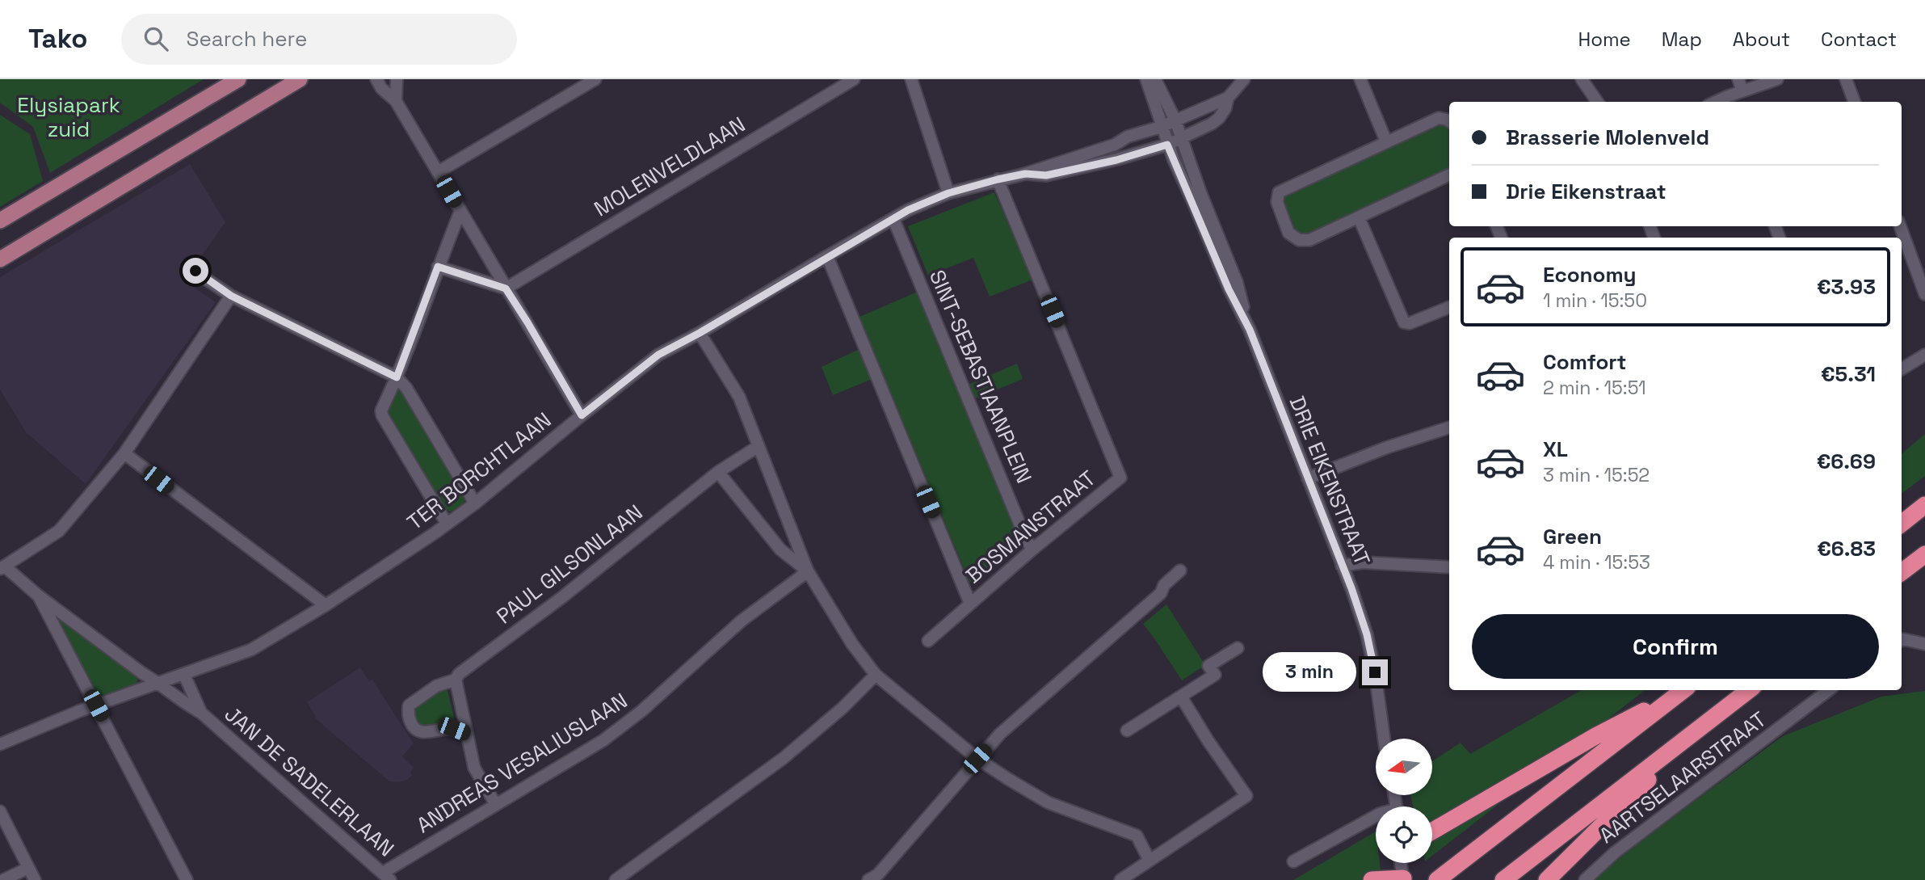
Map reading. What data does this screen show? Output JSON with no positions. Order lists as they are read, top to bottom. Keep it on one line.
{"streets":{"street":["MOLENVELDLAAN","SINT-SEBASTIAANPLEIN","TER BORCHTLAAN","DRIE EIKENSTRAAT","BOSMANSTRAAT","PAUL GILSONLAAN","ANDREAS VESALIUSLAAN","AARTSELAARSTRAAT","JAN DE SADELERLAAN"]},"crossings":[["SINT-SEBASTIAANPLEIN","TER BORCHTLAAN"],["SINT-SEBASTIAANPLEIN","BOSMANSTRAAT"],["TER BORCHTLAAN","DRIE EIKENSTRAAT"],["TER BORCHTLAAN","BOSMANSTRAAT"],["TER BORCHTLAAN","JAN DE SADELERLAAN"],["ANDREAS VESALIUSLAAN","JAN DE SADELERLAAN"]],"parks":["Elysiapark zuid"],"north":"left","page":{"header":"Tako","search":"Search here","nav":["Home","Map","About","Contact"],"banner":["Brasserie Molenveld","Drie Eikenstraat"],"list":[{"name":"Economy","note":"1 min · 15:50","value":"€3.93"},{"name":"Comfort","note":"2 min · 15:51","value":"€5.31"},{"name":"XL","note":"3 min · 15:52","value":"€6.69"},{"name":"Green","note":"4 min · 15:53","value":"€6.83"}],"buttons":"Confirm","bubble":"3 min"}}
